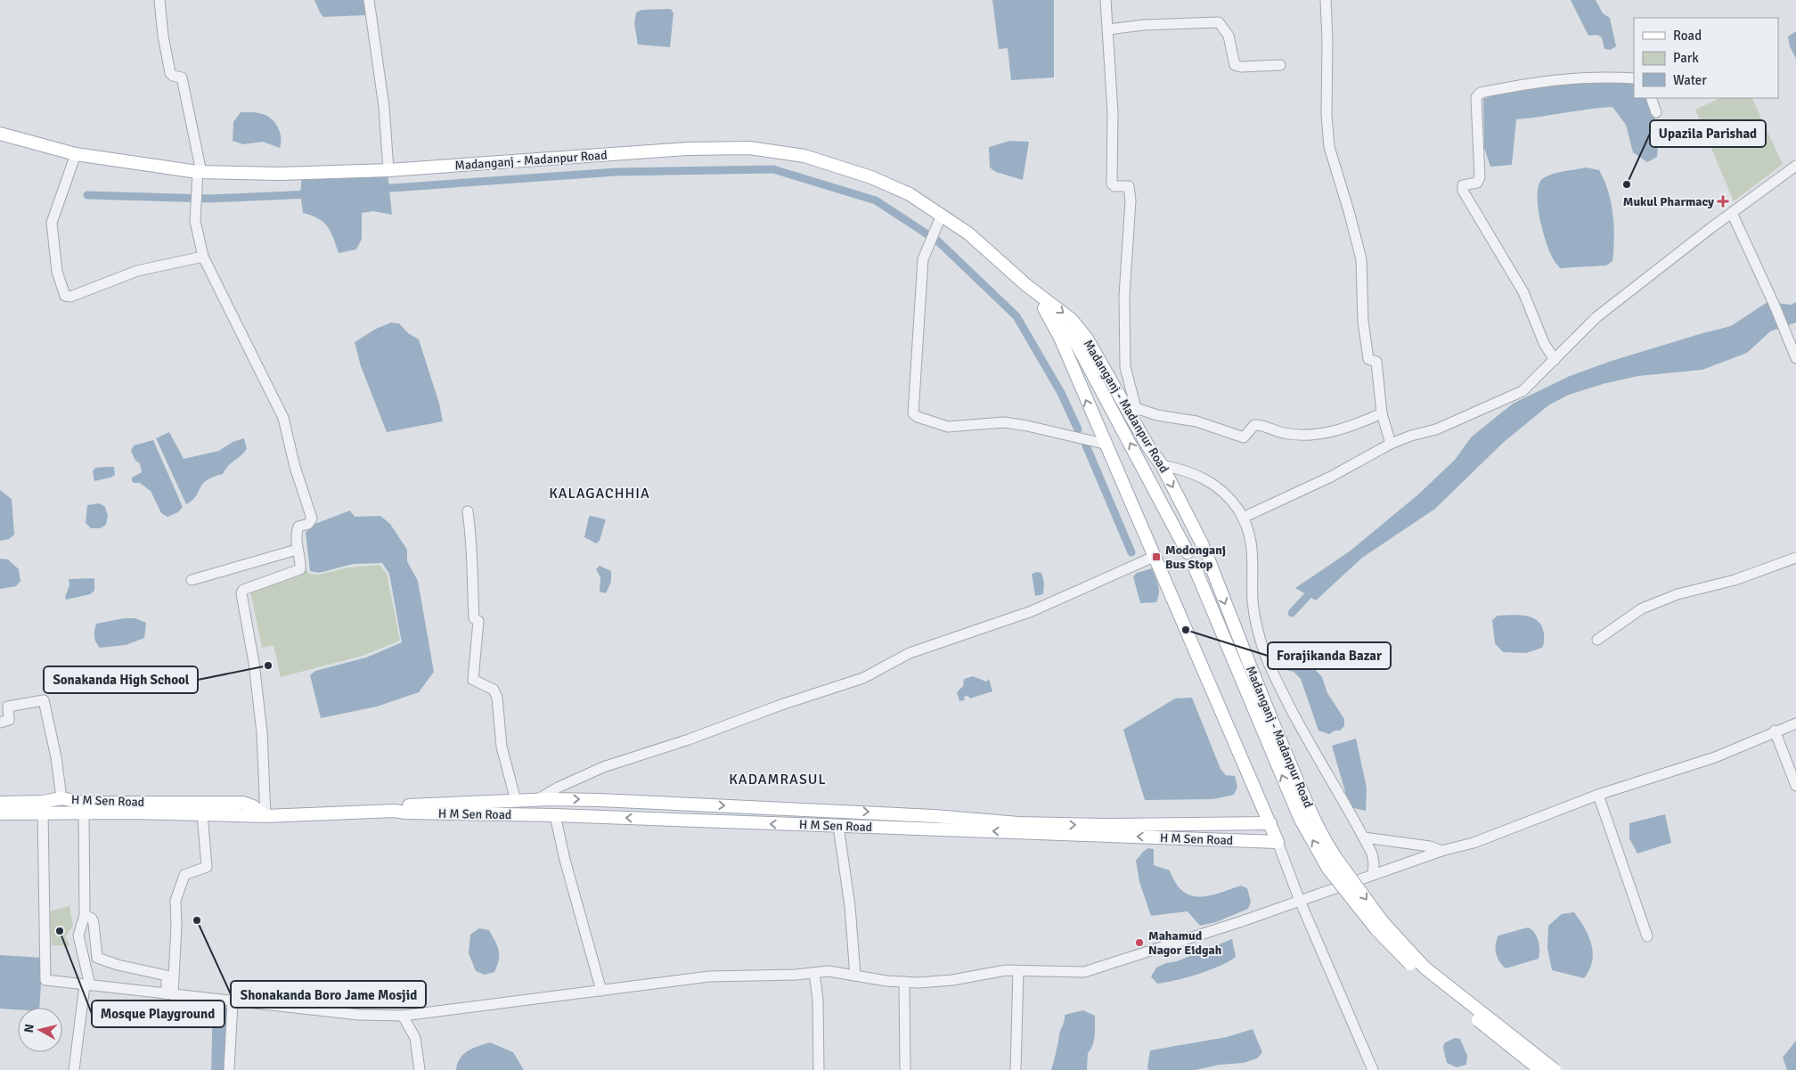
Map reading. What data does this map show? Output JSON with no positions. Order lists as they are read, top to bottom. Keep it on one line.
{"streets":{"main road":["Madanganj - Madanpur Road","H M Sen Road"]},"districts":["KALAGACHHIA","KADAMRASUL"],"places":{"other":["Upazila Parishad","Forajikanda Bazar","Sonakanda High School","Shonakanda Boro Jame Mosjid","Mosque Playground","Mahamud Nagor Eidgah"],"health":["Mukul Pharmacy"],"transit":["Modonganj Bus Stop"]},"legend":["Road","Park","Water"],"north":"left"}
